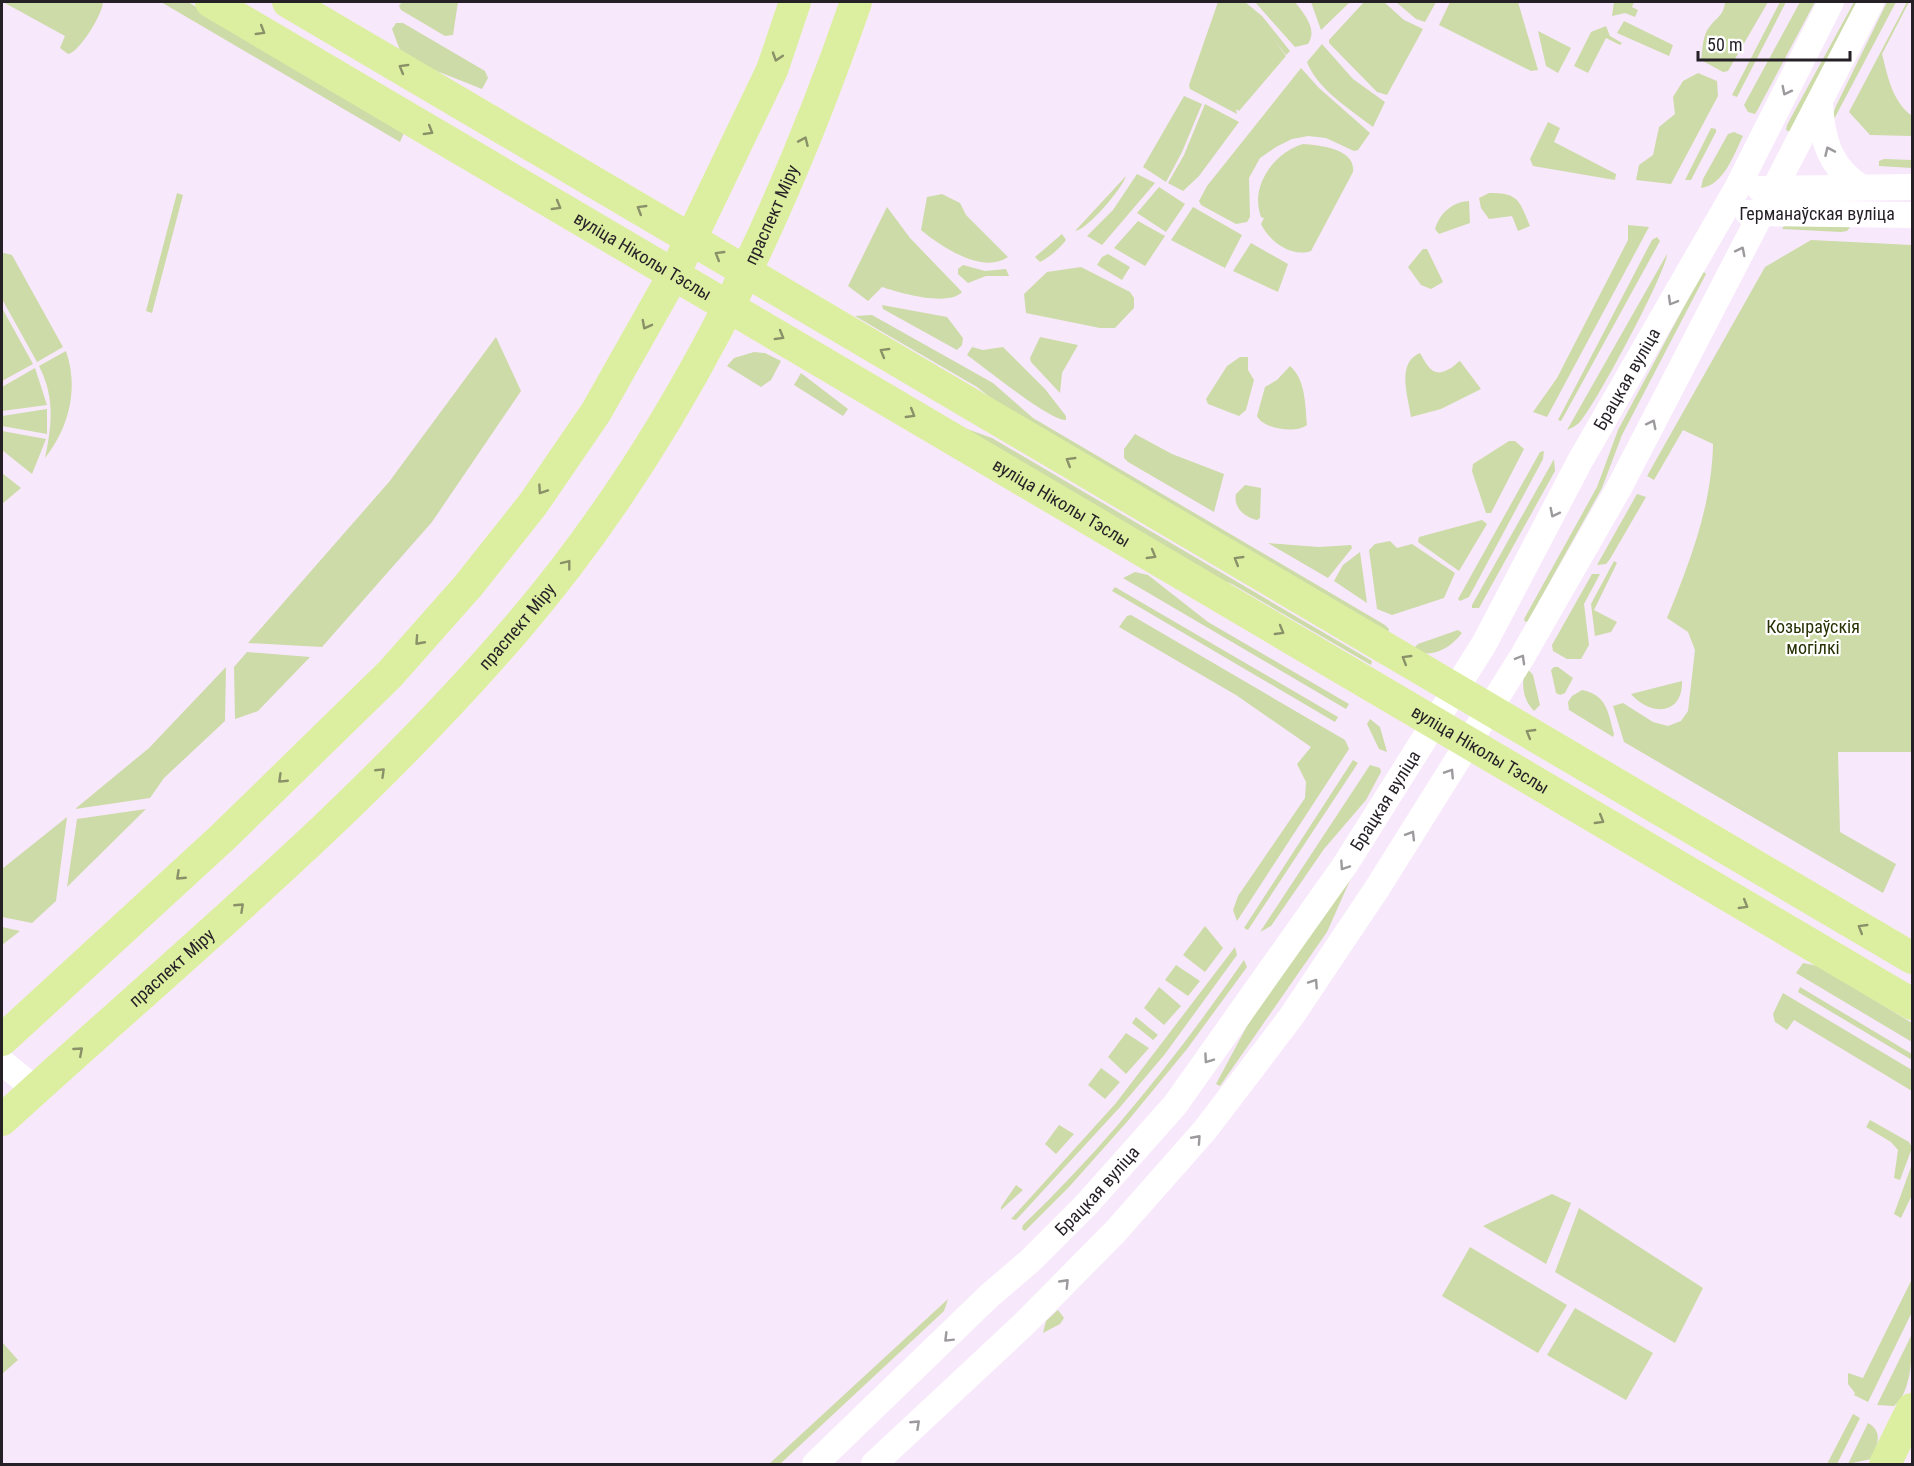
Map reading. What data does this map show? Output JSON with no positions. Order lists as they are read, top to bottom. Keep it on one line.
{"streets":{"main road":["праспект Міру","вуліца Ніколы Тэслы"],"street":["Германаўская вуліца","Брацкая вуліца"]},"crossings":[["праспект Міру","вуліца Ніколы Тэслы"],["Германаўская вуліца","Брацкая вуліца"],["вуліца Ніколы Тэслы","Брацкая вуліца"]],"parks":["Козыраўскія могілкі"],"scale_bar":"50 m"}
